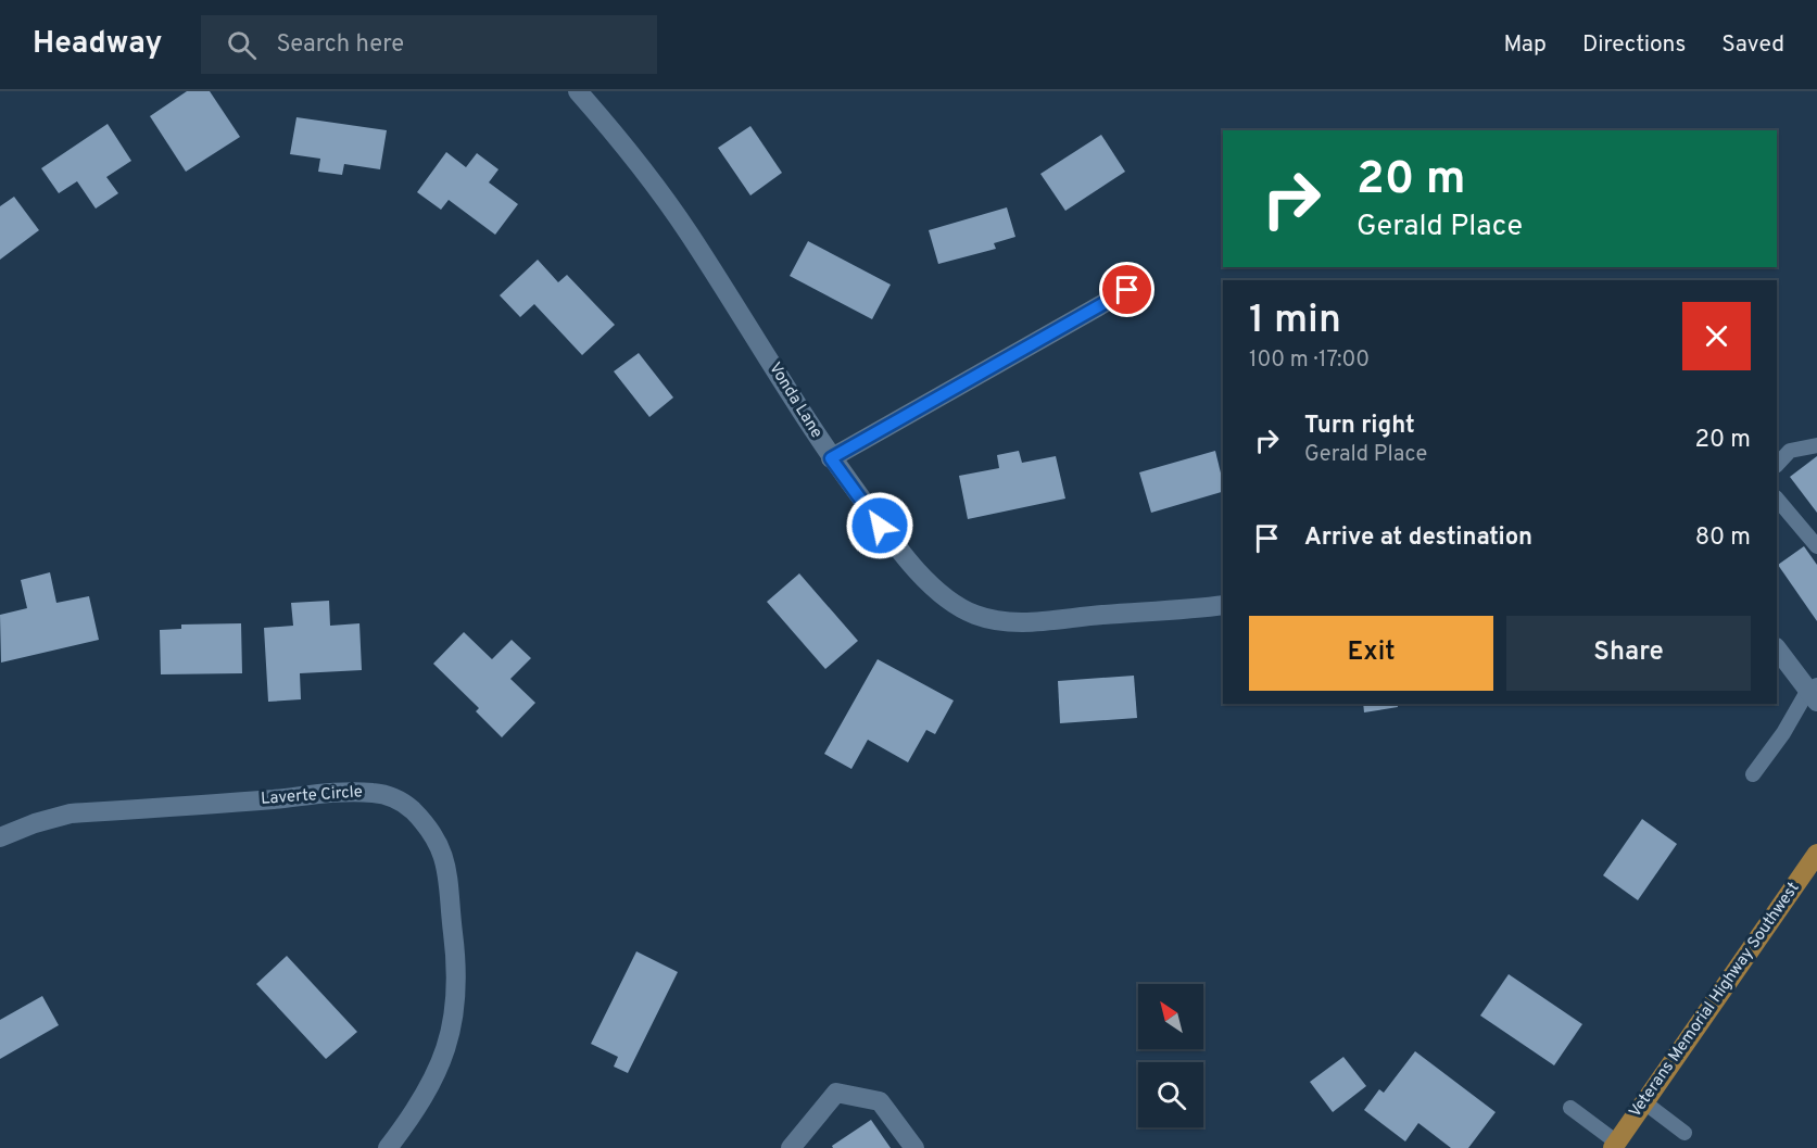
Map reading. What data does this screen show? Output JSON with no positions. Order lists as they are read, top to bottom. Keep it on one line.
{"streets":{"main road":["Veterans Memorial Highway Southwest"],"street":["Vonda Lane","Laverte Circle"]},"north":"top left","page":{"header":"Headway","search":"Search here","nav":["Map","Directions","Saved"],"turn":["20 m","Gerald Place"],"heading":["1 min","100 m · 17:00"],"list":[{"name":"Turn right","note":"Gerald Place","value":"20 m"},{"name":"Arrive at destination","value":"80 m"}],"buttons":["Exit","Share"]}}
